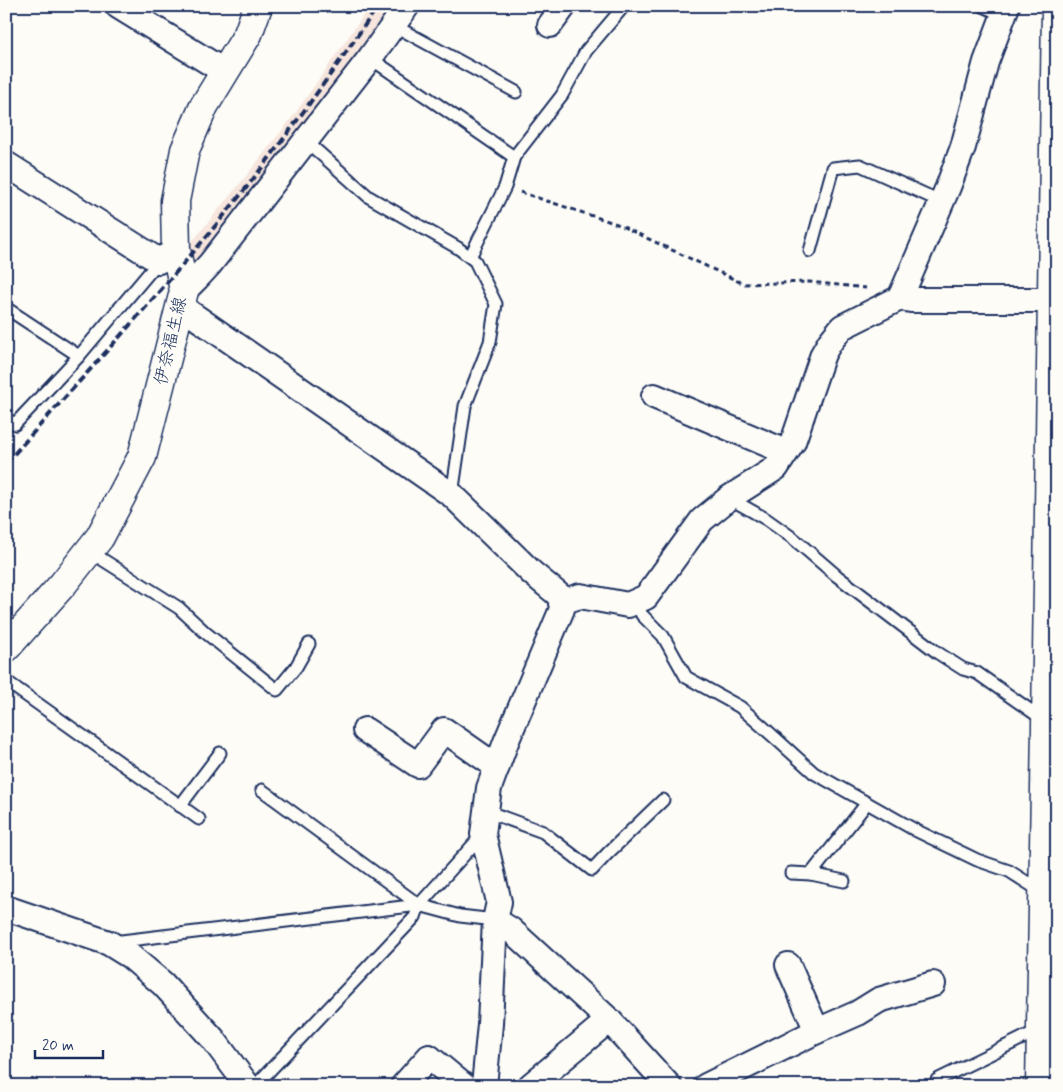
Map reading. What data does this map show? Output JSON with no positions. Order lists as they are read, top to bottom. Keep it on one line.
{"streets":{"street":["伊奈福生線"]},"scale_bar":"20 m"}
